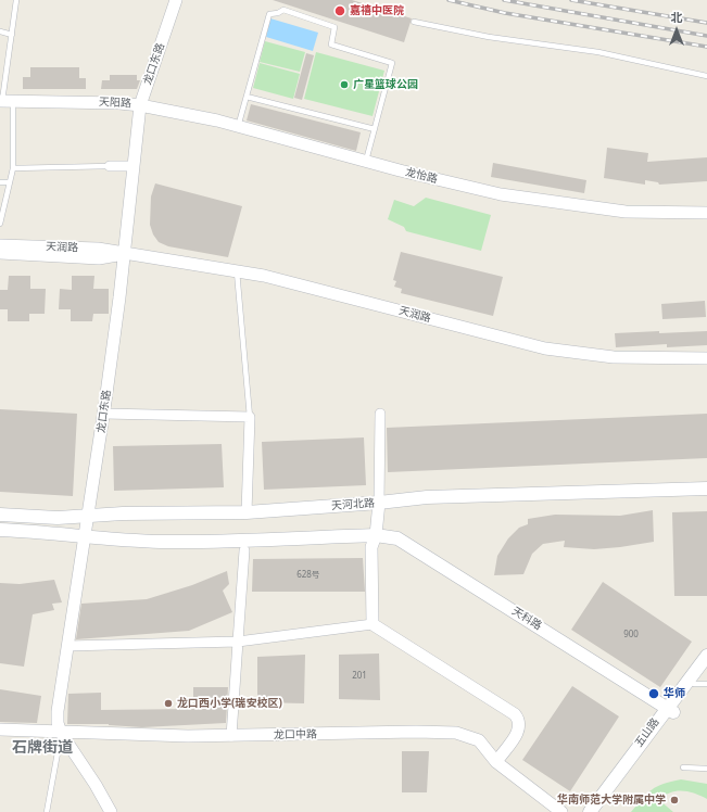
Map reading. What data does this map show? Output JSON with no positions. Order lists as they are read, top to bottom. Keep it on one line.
{"streets":{"main road":["天河北路","天科路","五山路"],"street":["龙口东路","天阳路","龙怡路","天润路","龙口中路"]},"crossings":[["龙口东路","天阳路"],["龙口东路","龙怡路"],["龙口东路","天润路"],["龙口东路","天河北路"],["龙口东路","龙口中路"],["天阳路","龙怡路"],["天科路","五山路"]],"districts":["石牌街道"],"places":["嘉禧中医院","广星篮球公园","华师","龙口西小学(瑞安校区)","华南师范大学附属中学"],"house_numbers":["628号","900","201"],"north":"top"}
